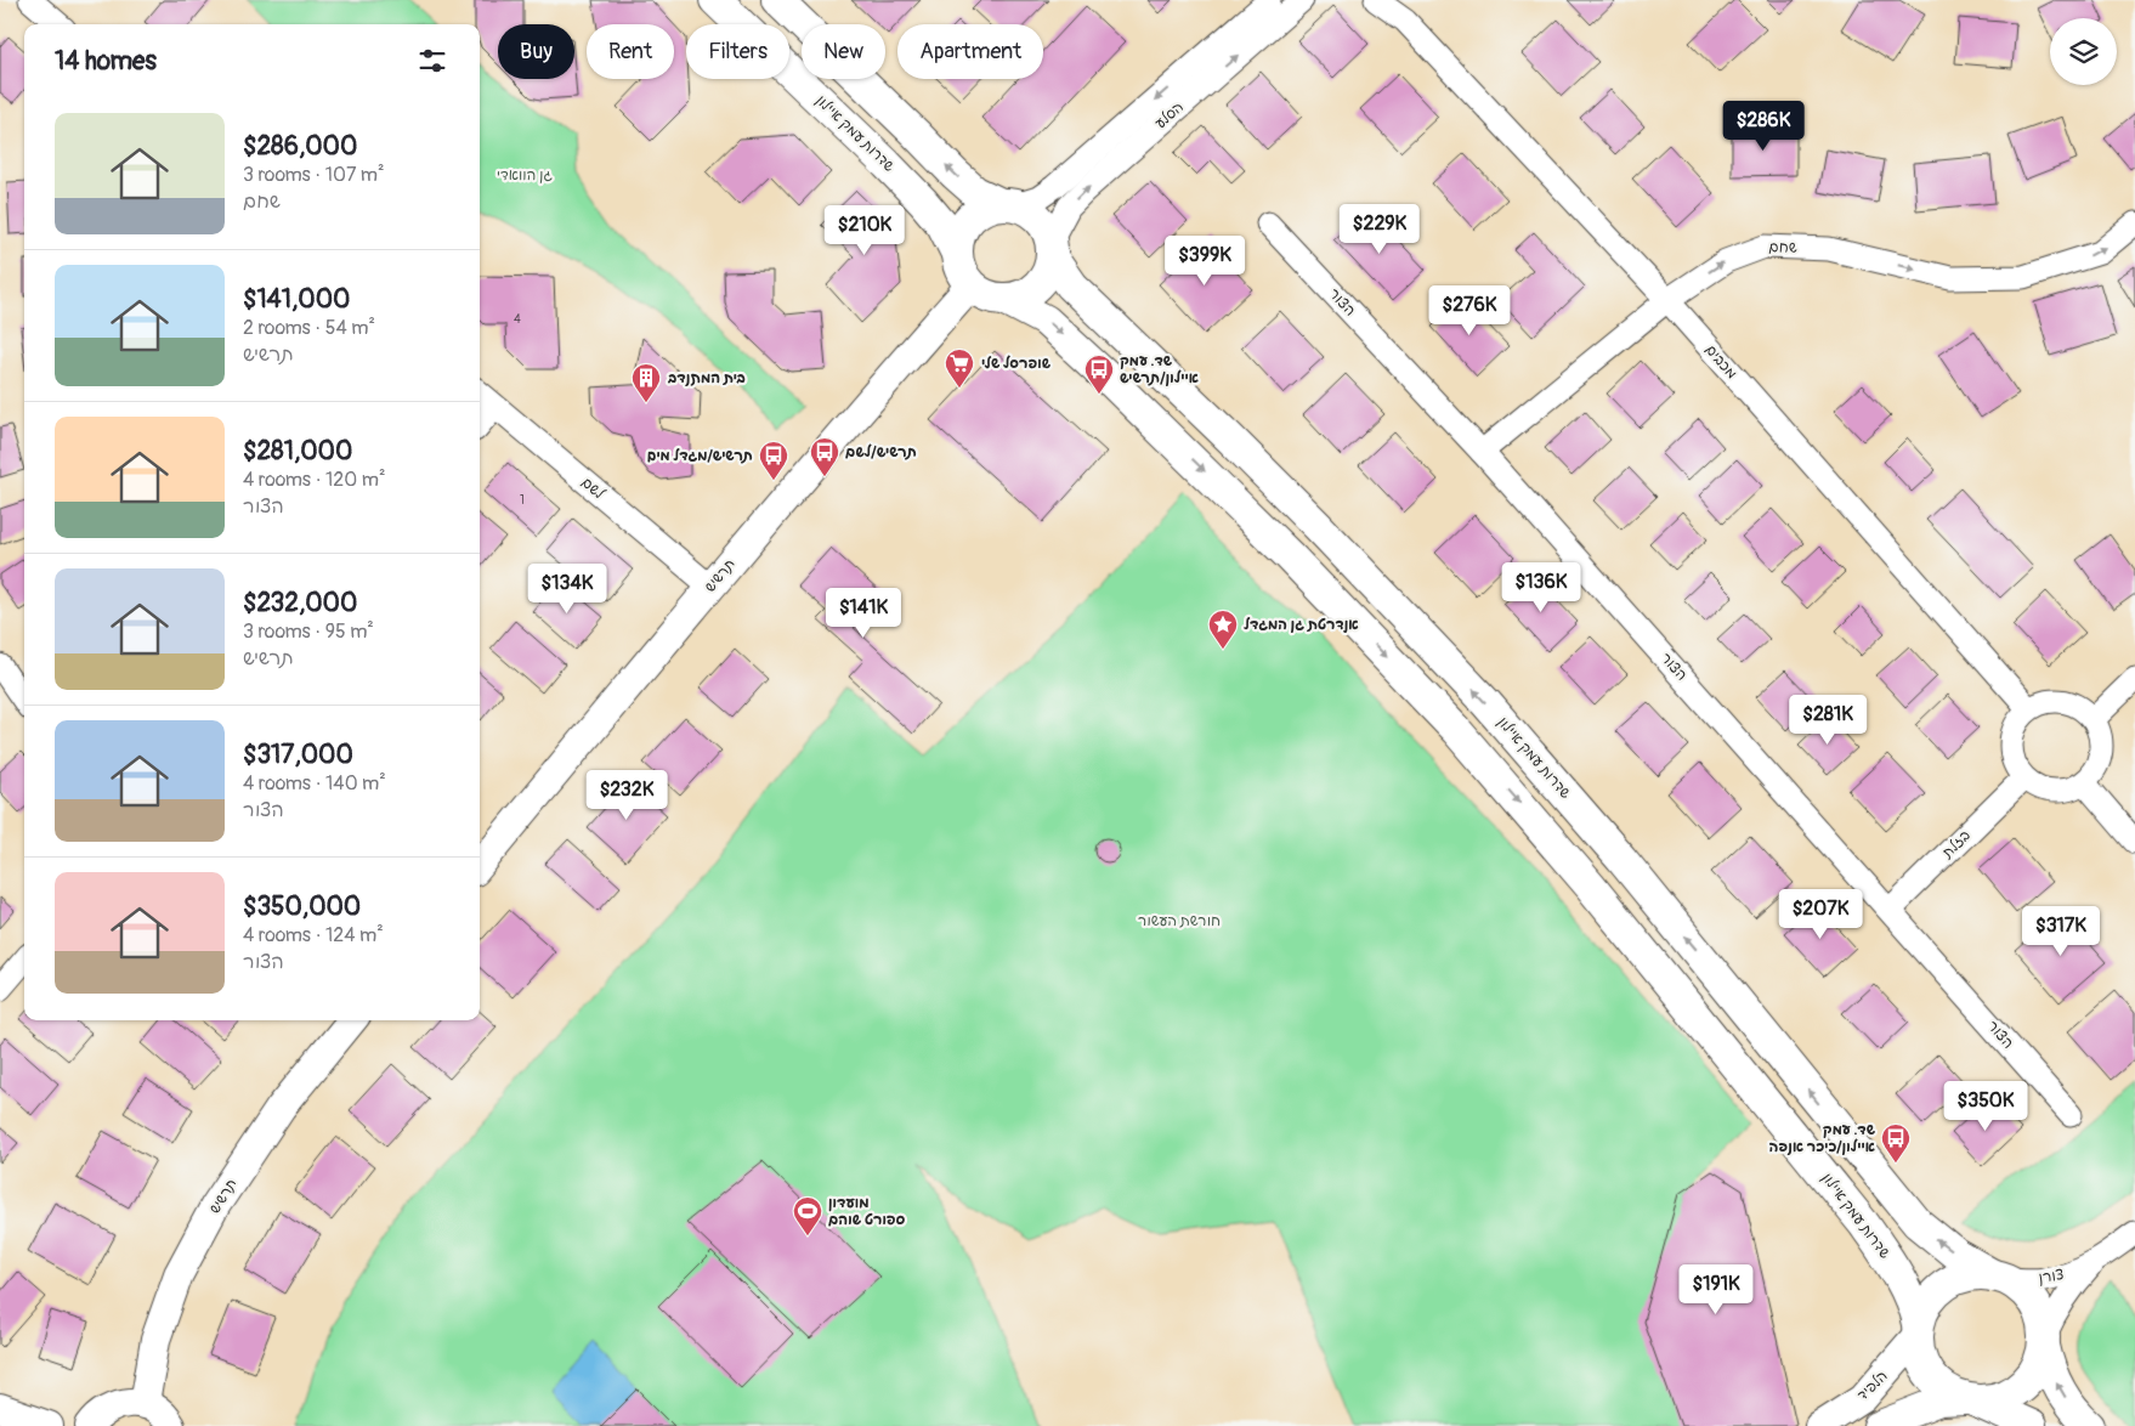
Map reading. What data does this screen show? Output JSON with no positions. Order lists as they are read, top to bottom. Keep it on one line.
{"streets":{"main road":["שדרות עמק איילון"],"street":["הסלע","שחם","הצור","מכבים","לשם","תרשיש","בזלת","צורן","הלפיד"]},"crossings":[["הסלע","שדרות עמק איילון"],["הסלע","תרשיש"],["שדרות עמק איילון","תרשיש"],["שדרות עמק איילון","צורן"],["שדרות עמק איילון","הלפיד"],["שחם","הצור"],["שחם","מכבים"],["הצור","בזלת"],["מכבים","בזלת"],["לשם","תרשיש"],["צורן","הלפיד"]],"one_way":["שחם"],"parks":["גן הוואדי","חורשת העשור"],"places":{"supermarket":["שופרסל שלי"],"bus stop":["שד. עמק איילון/תרשיש","תרשיש/לשם","תרשיש/מגדל מים","שד. עמק איילון/כיכר אנפה"],"building":["בית המתנדב"],"place":["אנדרטת גן המגדל"],"sports":["מועדון ספורט שוהם"]},"house_numbers":["4","1"],"page":{"chip":["Buy","Rent","Filters","New","Apartment"],"heading":"14 homes","list":[{"name":"$286,000","note":"3 rooms · 107 m² · שחם"},{"name":"$141,000","note":"2 rooms · 54 m² · תרשיש"},{"name":"$281,000","note":"4 rooms · 120 m² · הצור"},{"name":"$232,000","note":"3 rooms · 95 m² · תרשיש"},{"name":"$317,000","note":"4 rooms · 140 m² · הצור"},{"name":"$350,000","note":"4 rooms · 124 m² · הצור"}],"price":["$286K","$229K","$210K","$399K","$276K","$136K","$134K","$141K","$281K","$232K","$207K","$317K","$350K","$191K"]}}
